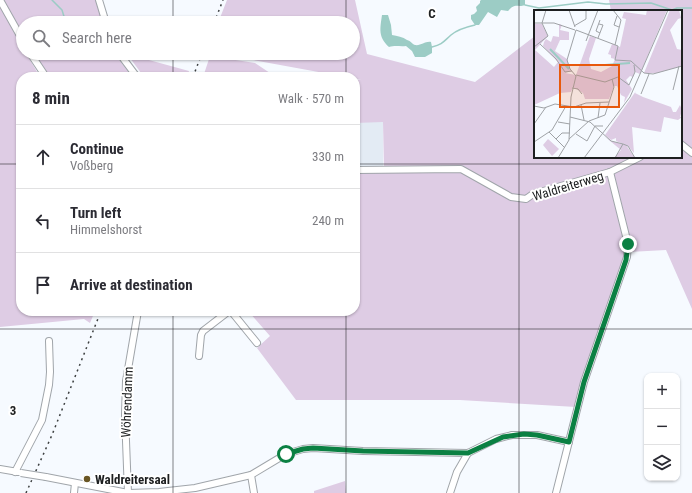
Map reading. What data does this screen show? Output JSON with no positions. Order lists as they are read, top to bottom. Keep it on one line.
{"streets":{"street":["Waldreiterweg","Wöhrendamm"]},"places":["Waldreitersaal"],"page":{"search":"Search here","heading":["8 min","Walk · 570 m"],"list":[["Continue","Voßberg","330 m"],["Turn left","Himmelshorst","240 m"],"Arrive at destination"],"map_buttons":["+","−"]},"grid":{"columns":["C"],"rows":["3"]}}
